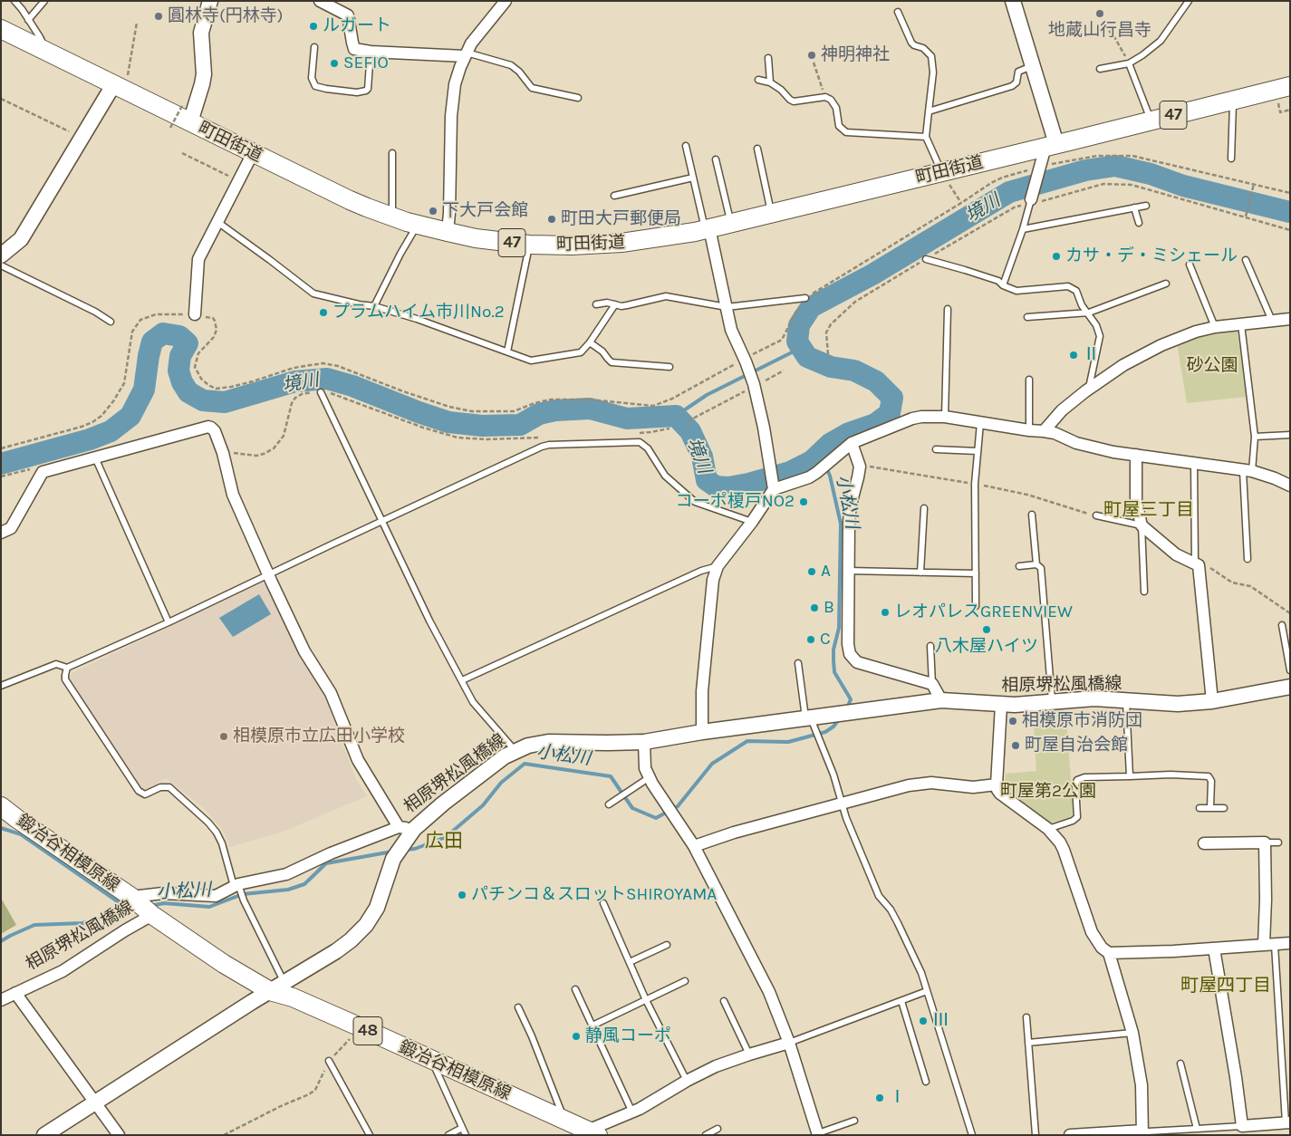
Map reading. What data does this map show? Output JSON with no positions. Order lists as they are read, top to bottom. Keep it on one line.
{"streets":{"main road":["47","町田街道","鍛冶谷相模原線","48"],"street":["相原堺松風橋線"]},"crossings":[["相原堺松風橋線","鍛冶谷相模原線"]],"districts":["町屋三丁目","広田","町屋四丁目"],"water":["境川","小松川"],"parks":["砂公園","町屋第2公園"],"places":["地蔵山行昌寺","圓林寺(円林寺)","ルガート","神明神社","SEFIO","下大戸会館","町田大戸郵便局","カサ・デ・ミシェール","プラムハイム市川No.2","Ⅱ","コーポ榎戸NO2","A","B","レオパレスGREENVIEW","八木屋ハイツ","C","相模原市消防団","相模原市立広田小学校","町屋自治会館","パチンコ＆スロットSHIROYAMA","Ⅲ","静風コーポ","Ⅰ"]}
